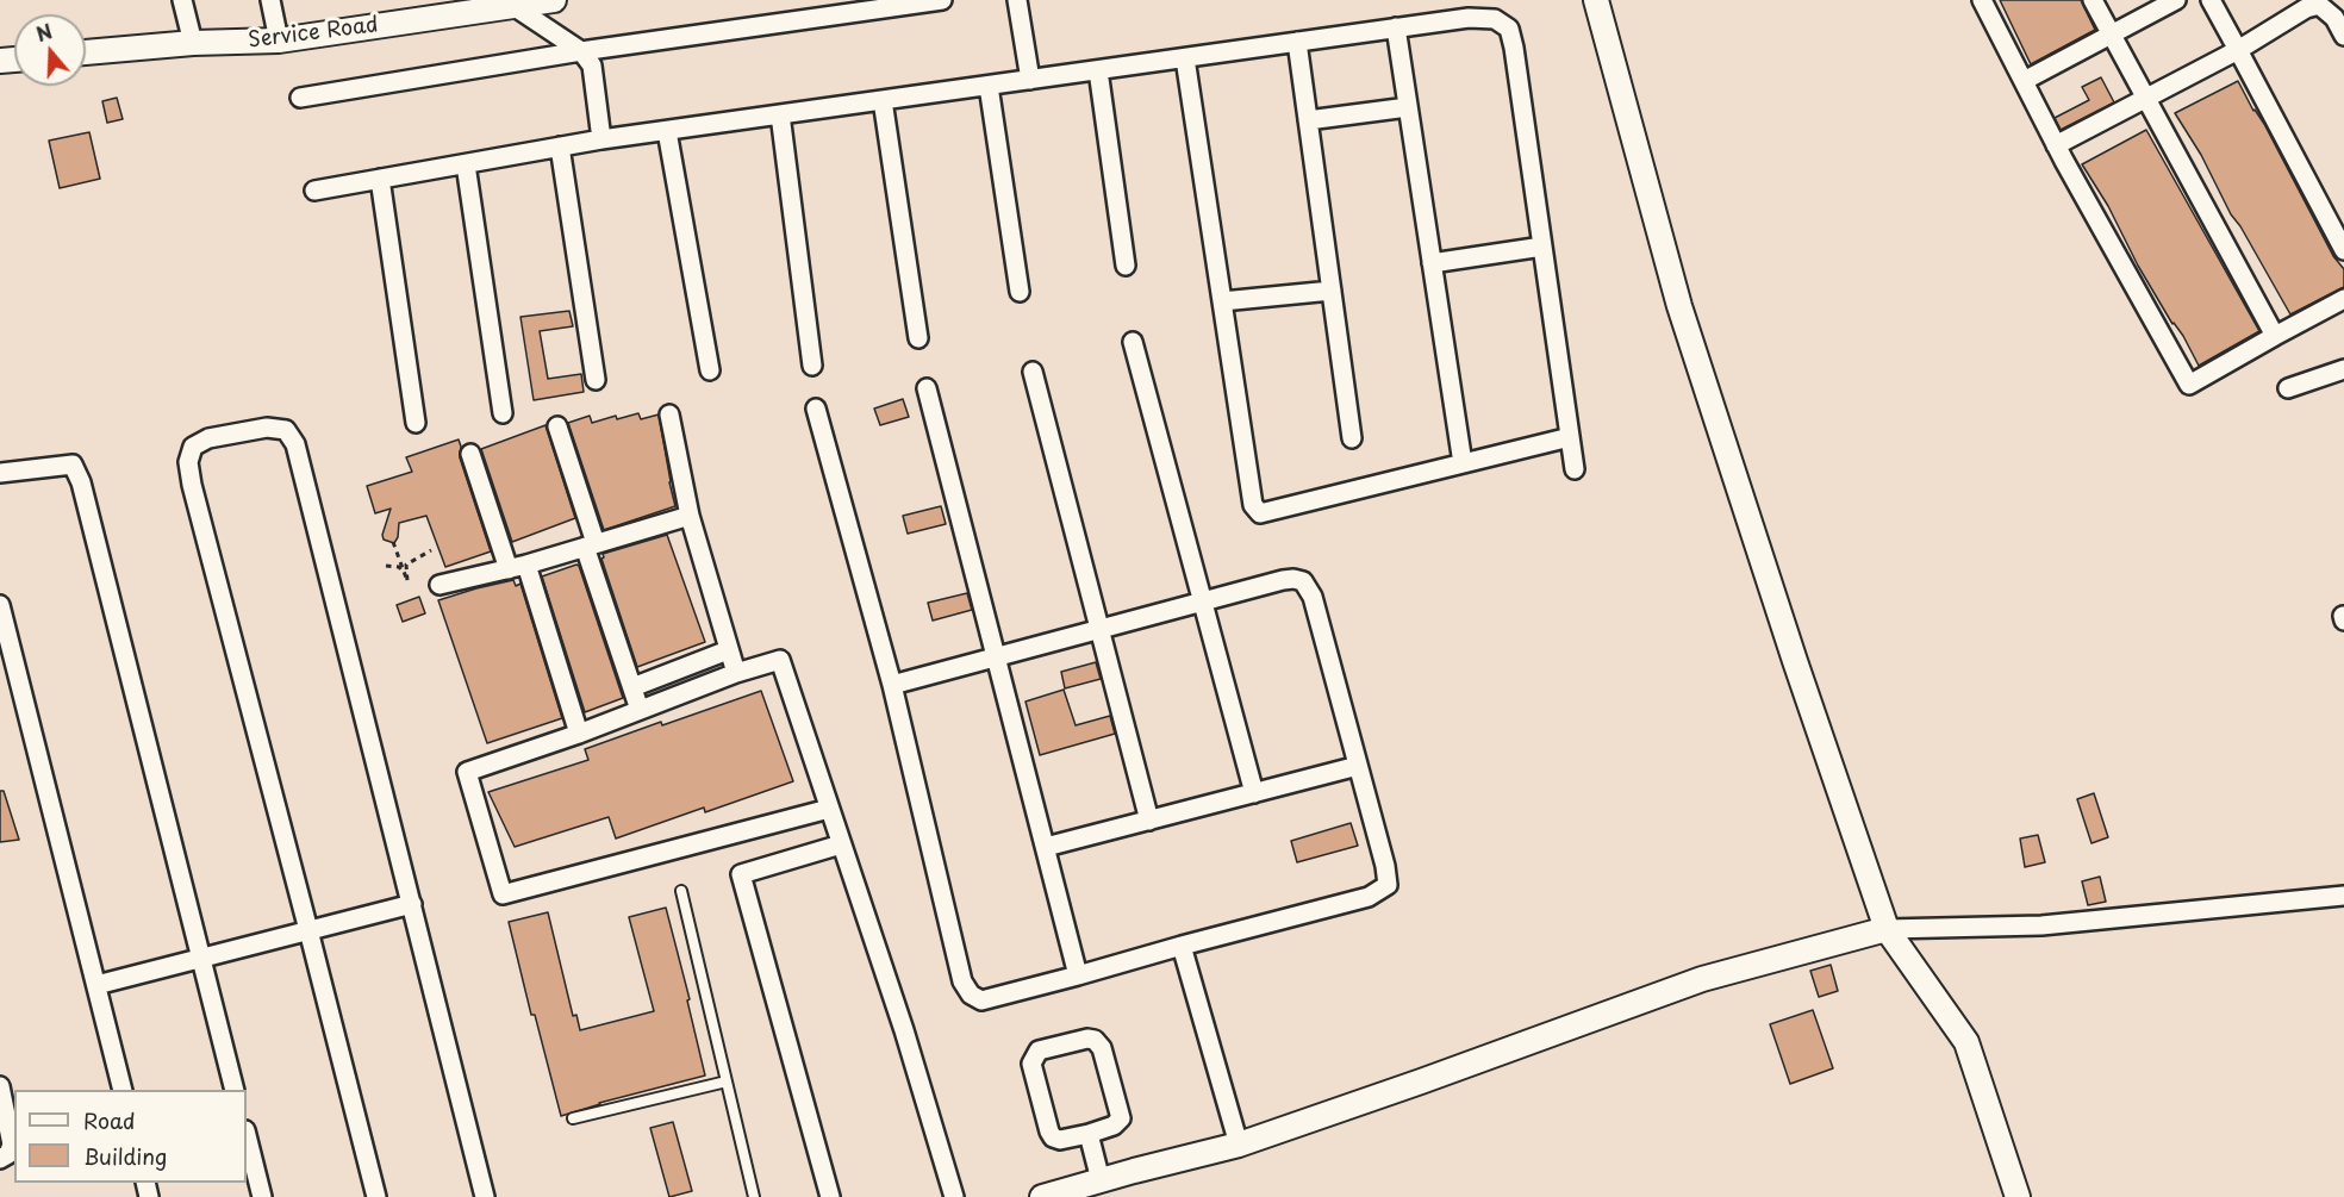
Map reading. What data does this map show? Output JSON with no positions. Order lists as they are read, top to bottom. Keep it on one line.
{"streets":{"street":["Service Road"]},"legend":["Road","Building"],"north":"top"}
